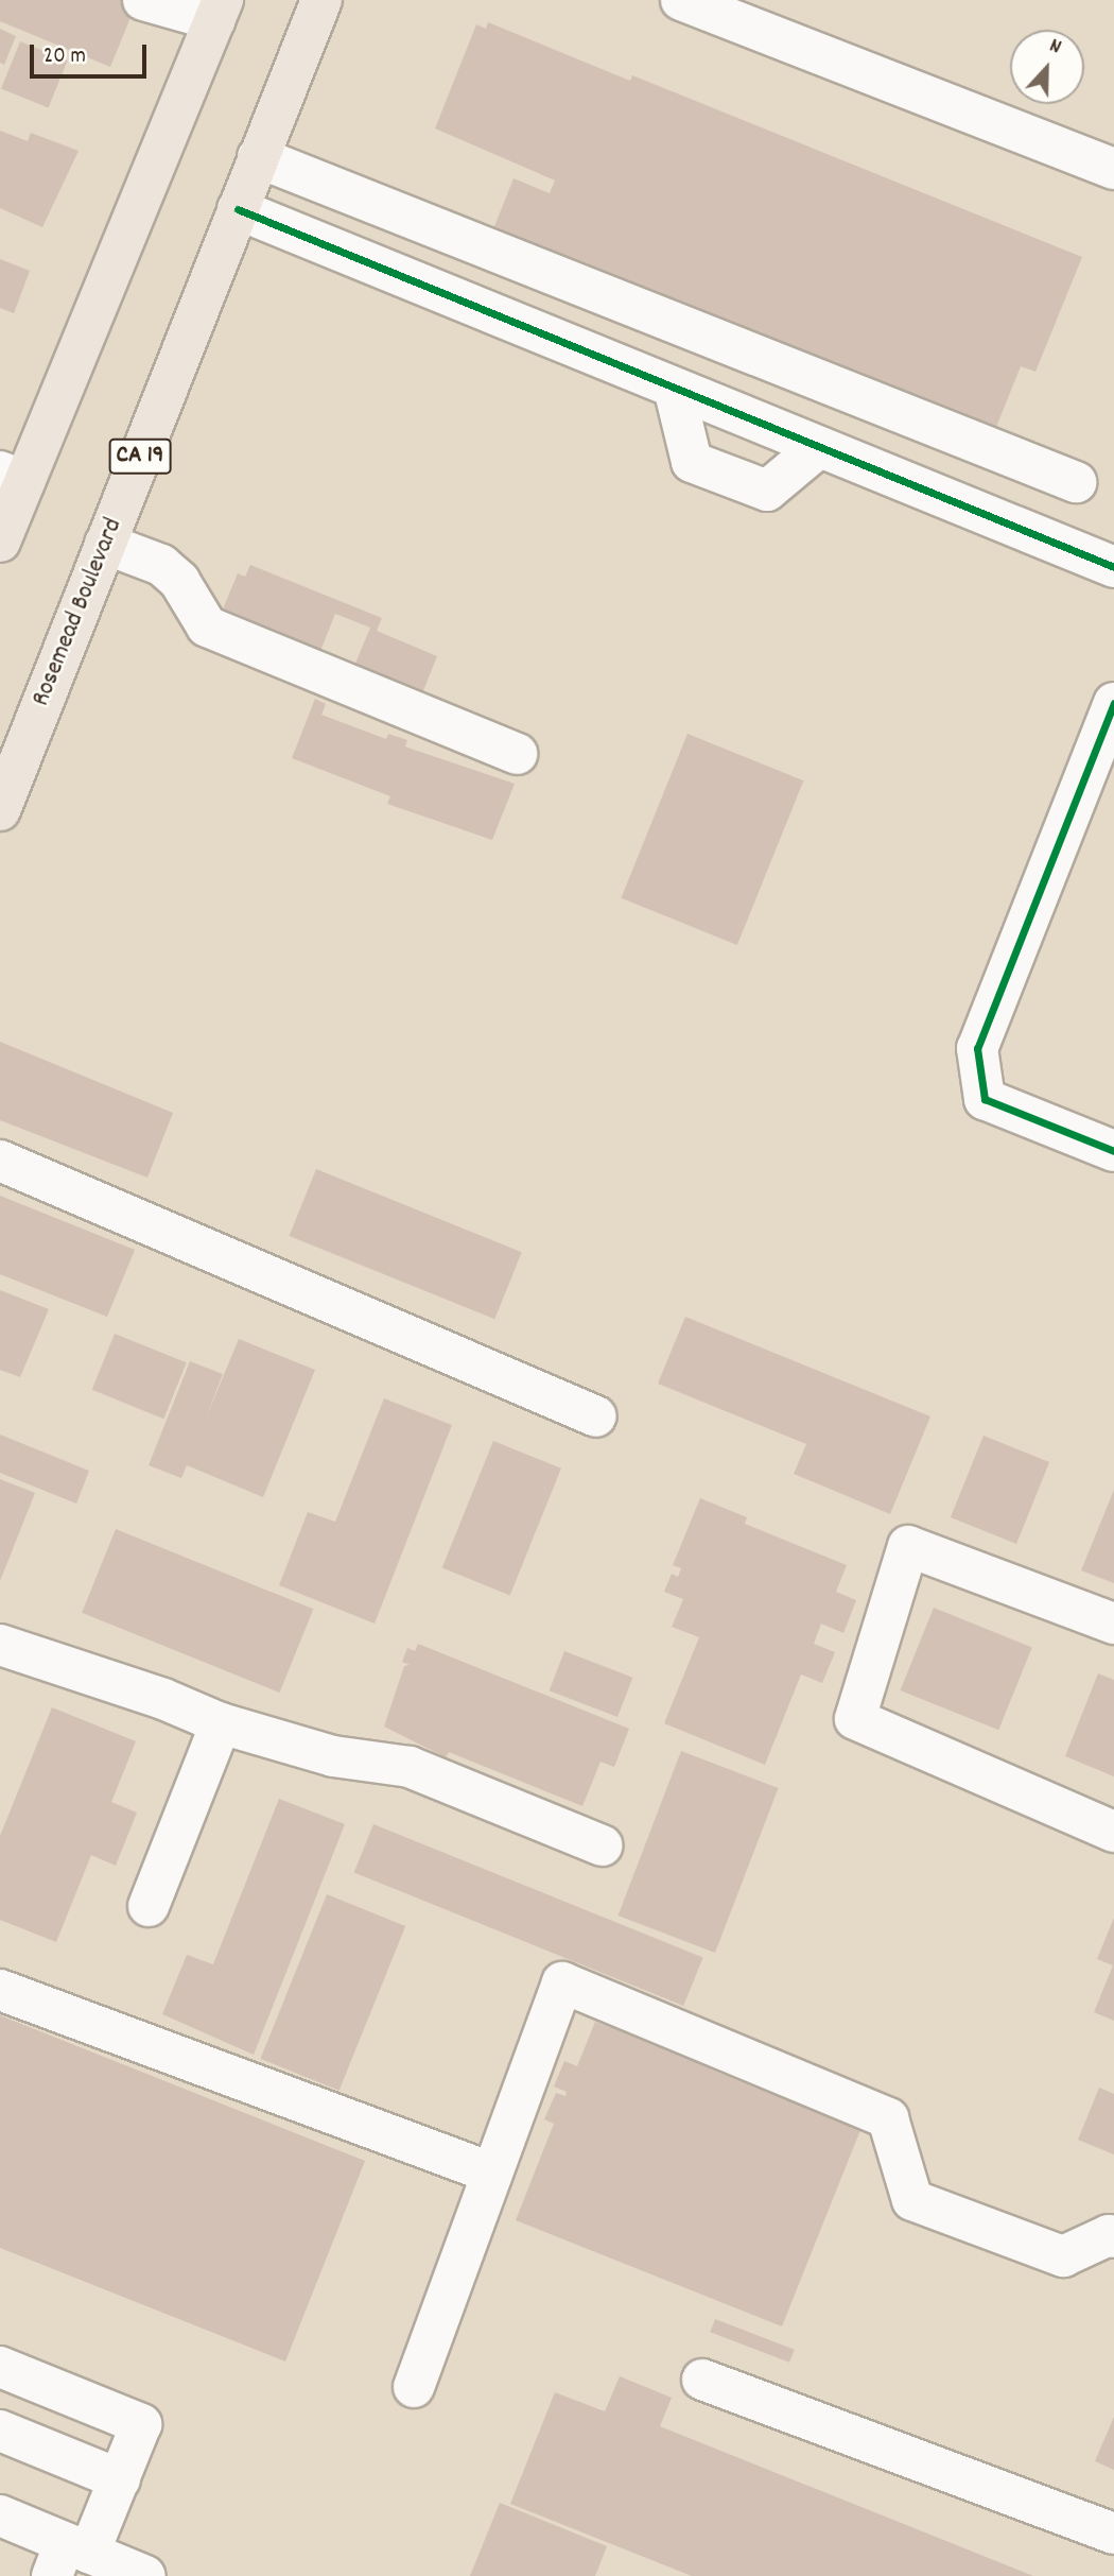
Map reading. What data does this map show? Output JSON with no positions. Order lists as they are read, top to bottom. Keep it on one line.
{"streets":{"main road":["CA 19","Rosemead Boulevard"]},"scale_bar":"20 m","north":"top"}
